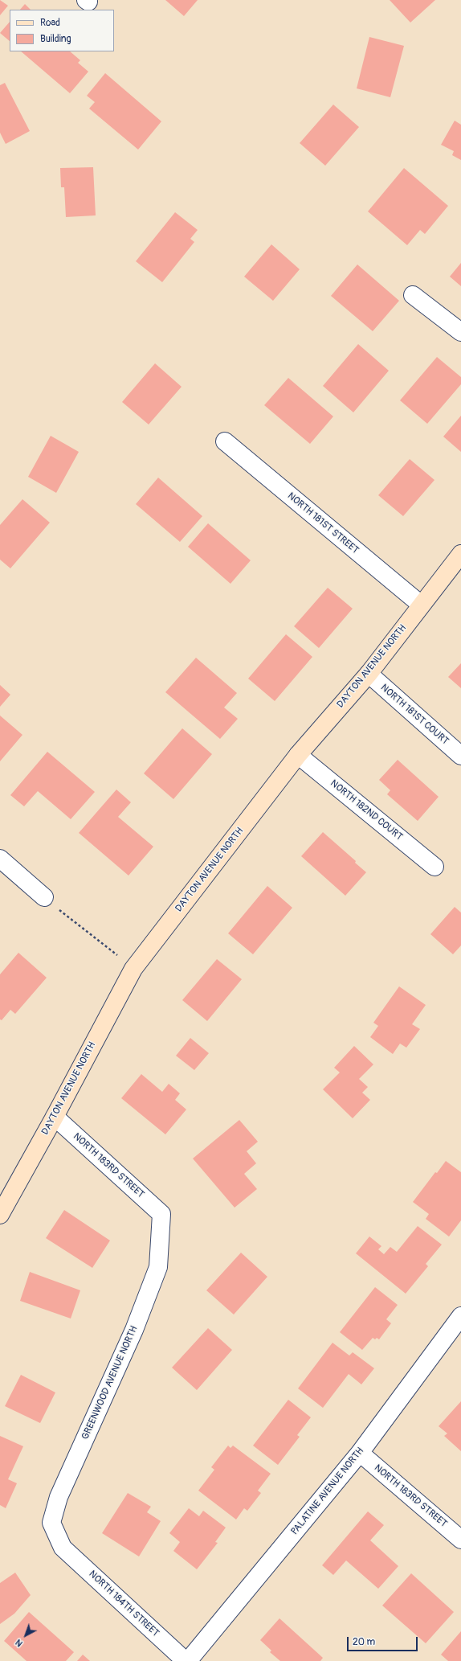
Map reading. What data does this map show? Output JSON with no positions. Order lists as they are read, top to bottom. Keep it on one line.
{"streets":{"street":["NORTH 181ST STREET","DAYTON AVENUE NORTH","NORTH 181ST COURT","NORTH 182ND COURT","NORTH 183RD STREET","GREENWOOD AVENUE NORTH","PALATINE AVENUE NORTH","NORTH 184TH STREET"]},"crossings":[["NORTH 181ST STREET","DAYTON AVENUE NORTH"],["DAYTON AVENUE NORTH","NORTH 181ST COURT"],["DAYTON AVENUE NORTH","NORTH 182ND COURT"],["DAYTON AVENUE NORTH","NORTH 183RD STREET"],["NORTH 183RD STREET","GREENWOOD AVENUE NORTH"],["NORTH 183RD STREET","PALATINE AVENUE NORTH"],["GREENWOOD AVENUE NORTH","NORTH 184TH STREET"]],"legend":["Road","Building"],"scale_bar":"20 m","north":"bottom left"}
